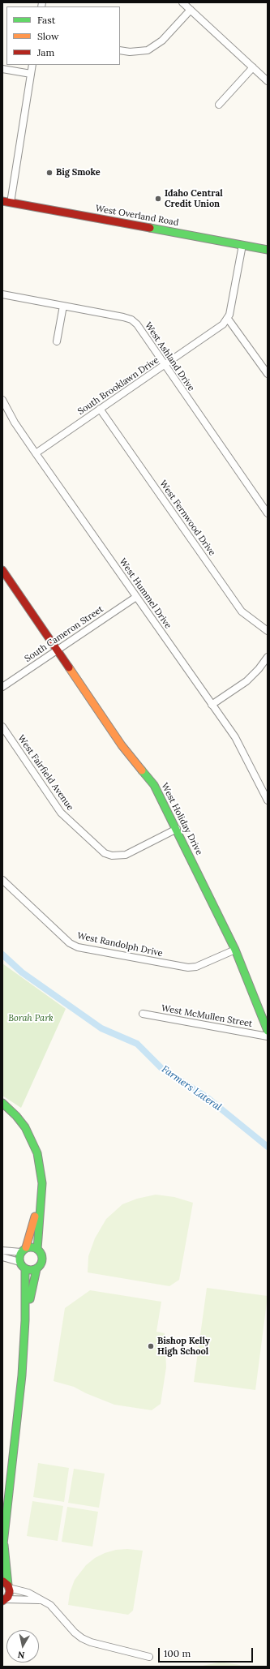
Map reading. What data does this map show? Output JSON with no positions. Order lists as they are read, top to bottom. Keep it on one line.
{"streets":{"street":["West Overland Road","West Ashland Drive","South Brooklawn Drive","West Fernwood Drive","West Hummel Drive","South Cameron Street","West Fairfield Avenue","West Holiday Drive","West Randolph Drive","West McMullen Street"]},"crossings":[["West Ashland Drive","South Brooklawn Drive"],["South Brooklawn Drive","West Fernwood Drive"],["South Brooklawn Drive","West Hummel Drive"],["West Hummel Drive","South Cameron Street"],["South Cameron Street","West Holiday Drive"],["West Fairfield Avenue","West Holiday Drive"],["West Holiday Drive","West Randolph Drive"]],"water":["Farmers Lateral"],"parks":["Borah Park"],"places":["Big Smoke","Idaho Central Credit Union","Bishop Kelly High School"],"legend":["Fast","Slow","Jam"],"scale_bar":"100 m","north":"bottom"}
